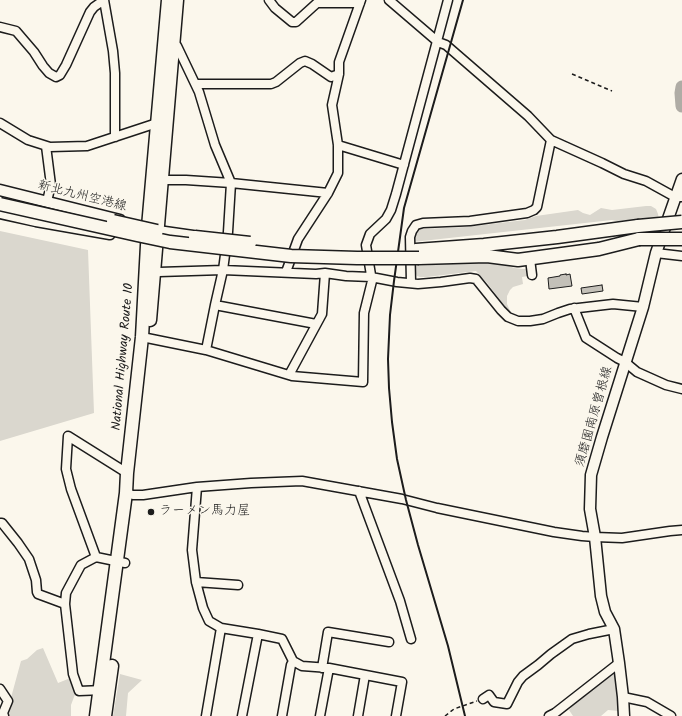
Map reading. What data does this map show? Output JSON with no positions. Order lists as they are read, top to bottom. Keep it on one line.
{"streets":{"highway":["National Highway Route 10"],"main road":["新北九州空港線","須磨園南原曽根線"]},"crossings":[["新北九州空港線","National Highway Route 10"]],"places":["ラーメン馬力屋"]}
